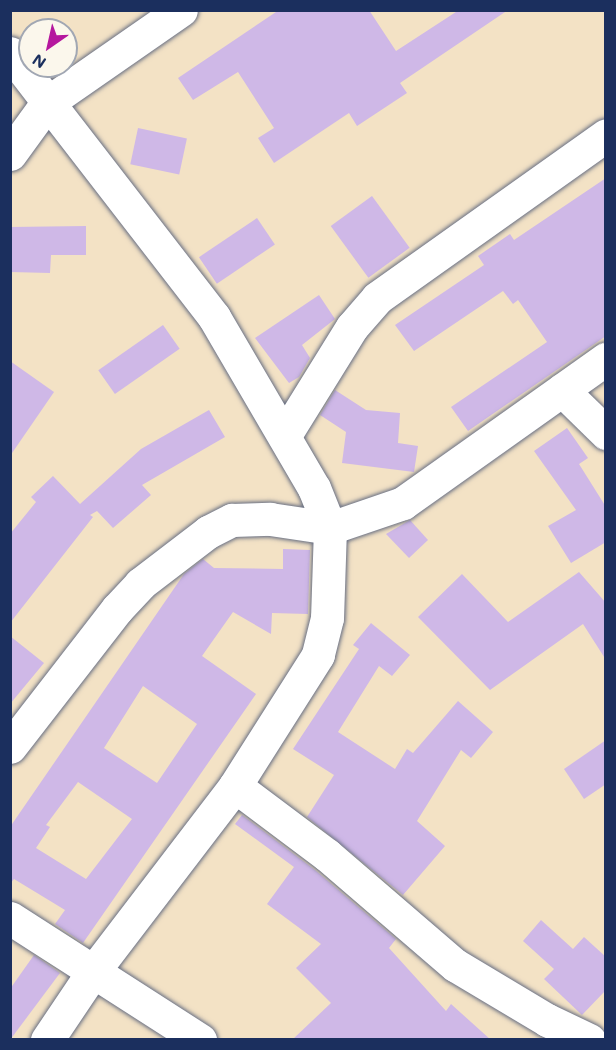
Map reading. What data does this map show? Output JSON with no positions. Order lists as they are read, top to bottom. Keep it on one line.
{"north":"bottom left"}
